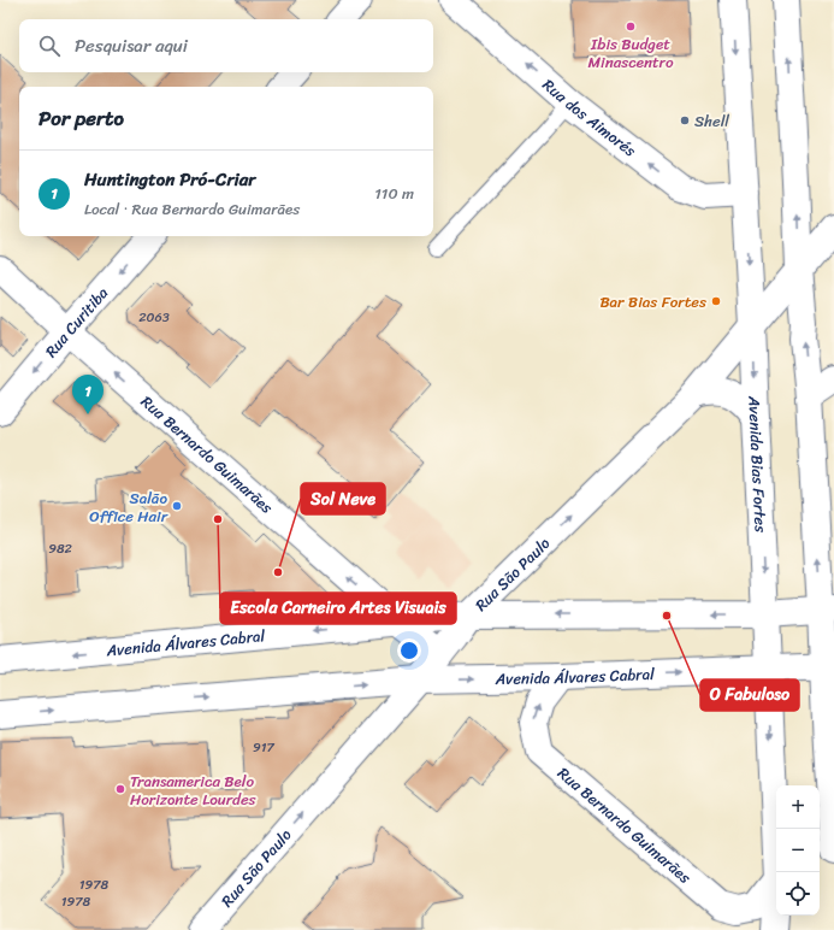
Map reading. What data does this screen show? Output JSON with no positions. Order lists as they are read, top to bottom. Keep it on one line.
{"streets":{"street":["Rua dos Aimorés","Rua Curitiba","Rua Bernardo Guimarães","Avenida Bias Fortes","Rua São Paulo","Avenida Álvares Cabral"]},"crossings":[["Rua dos Aimorés","Avenida Bias Fortes"],["Rua Curitiba","Rua Bernardo Guimarães"],["Rua Bernardo Guimarães","Rua São Paulo"],["Rua Bernardo Guimarães","Avenida Álvares Cabral"],["Avenida Bias Fortes","Rua São Paulo"],["Avenida Bias Fortes","Avenida Álvares Cabral"],["Rua São Paulo","Avenida Álvares Cabral"]],"one_way":["Rua dos Aimorés","Rua Curitiba","Rua Bernardo Guimarães","Rua São Paulo"],"places":["Ibis Budget Minascentro","Shell","Bar Bias Fortes","Salão Office Hair","Escola Carneiro Artes Visuais","Sol Neve","O Fabuloso","Transamerica Belo Horizonte Lourdes"],"house_numbers":["2063","982","917","1978","1978"],"page":{"search":"Pesquisar aqui","heading":"Por perto","list":[{"mark":"1","name":"Huntington Pró-Criar","note":"Local · Rua Bernardo Guimarães","value":"110 m"}],"pins":"1","map_buttons":["+","−"]}}
